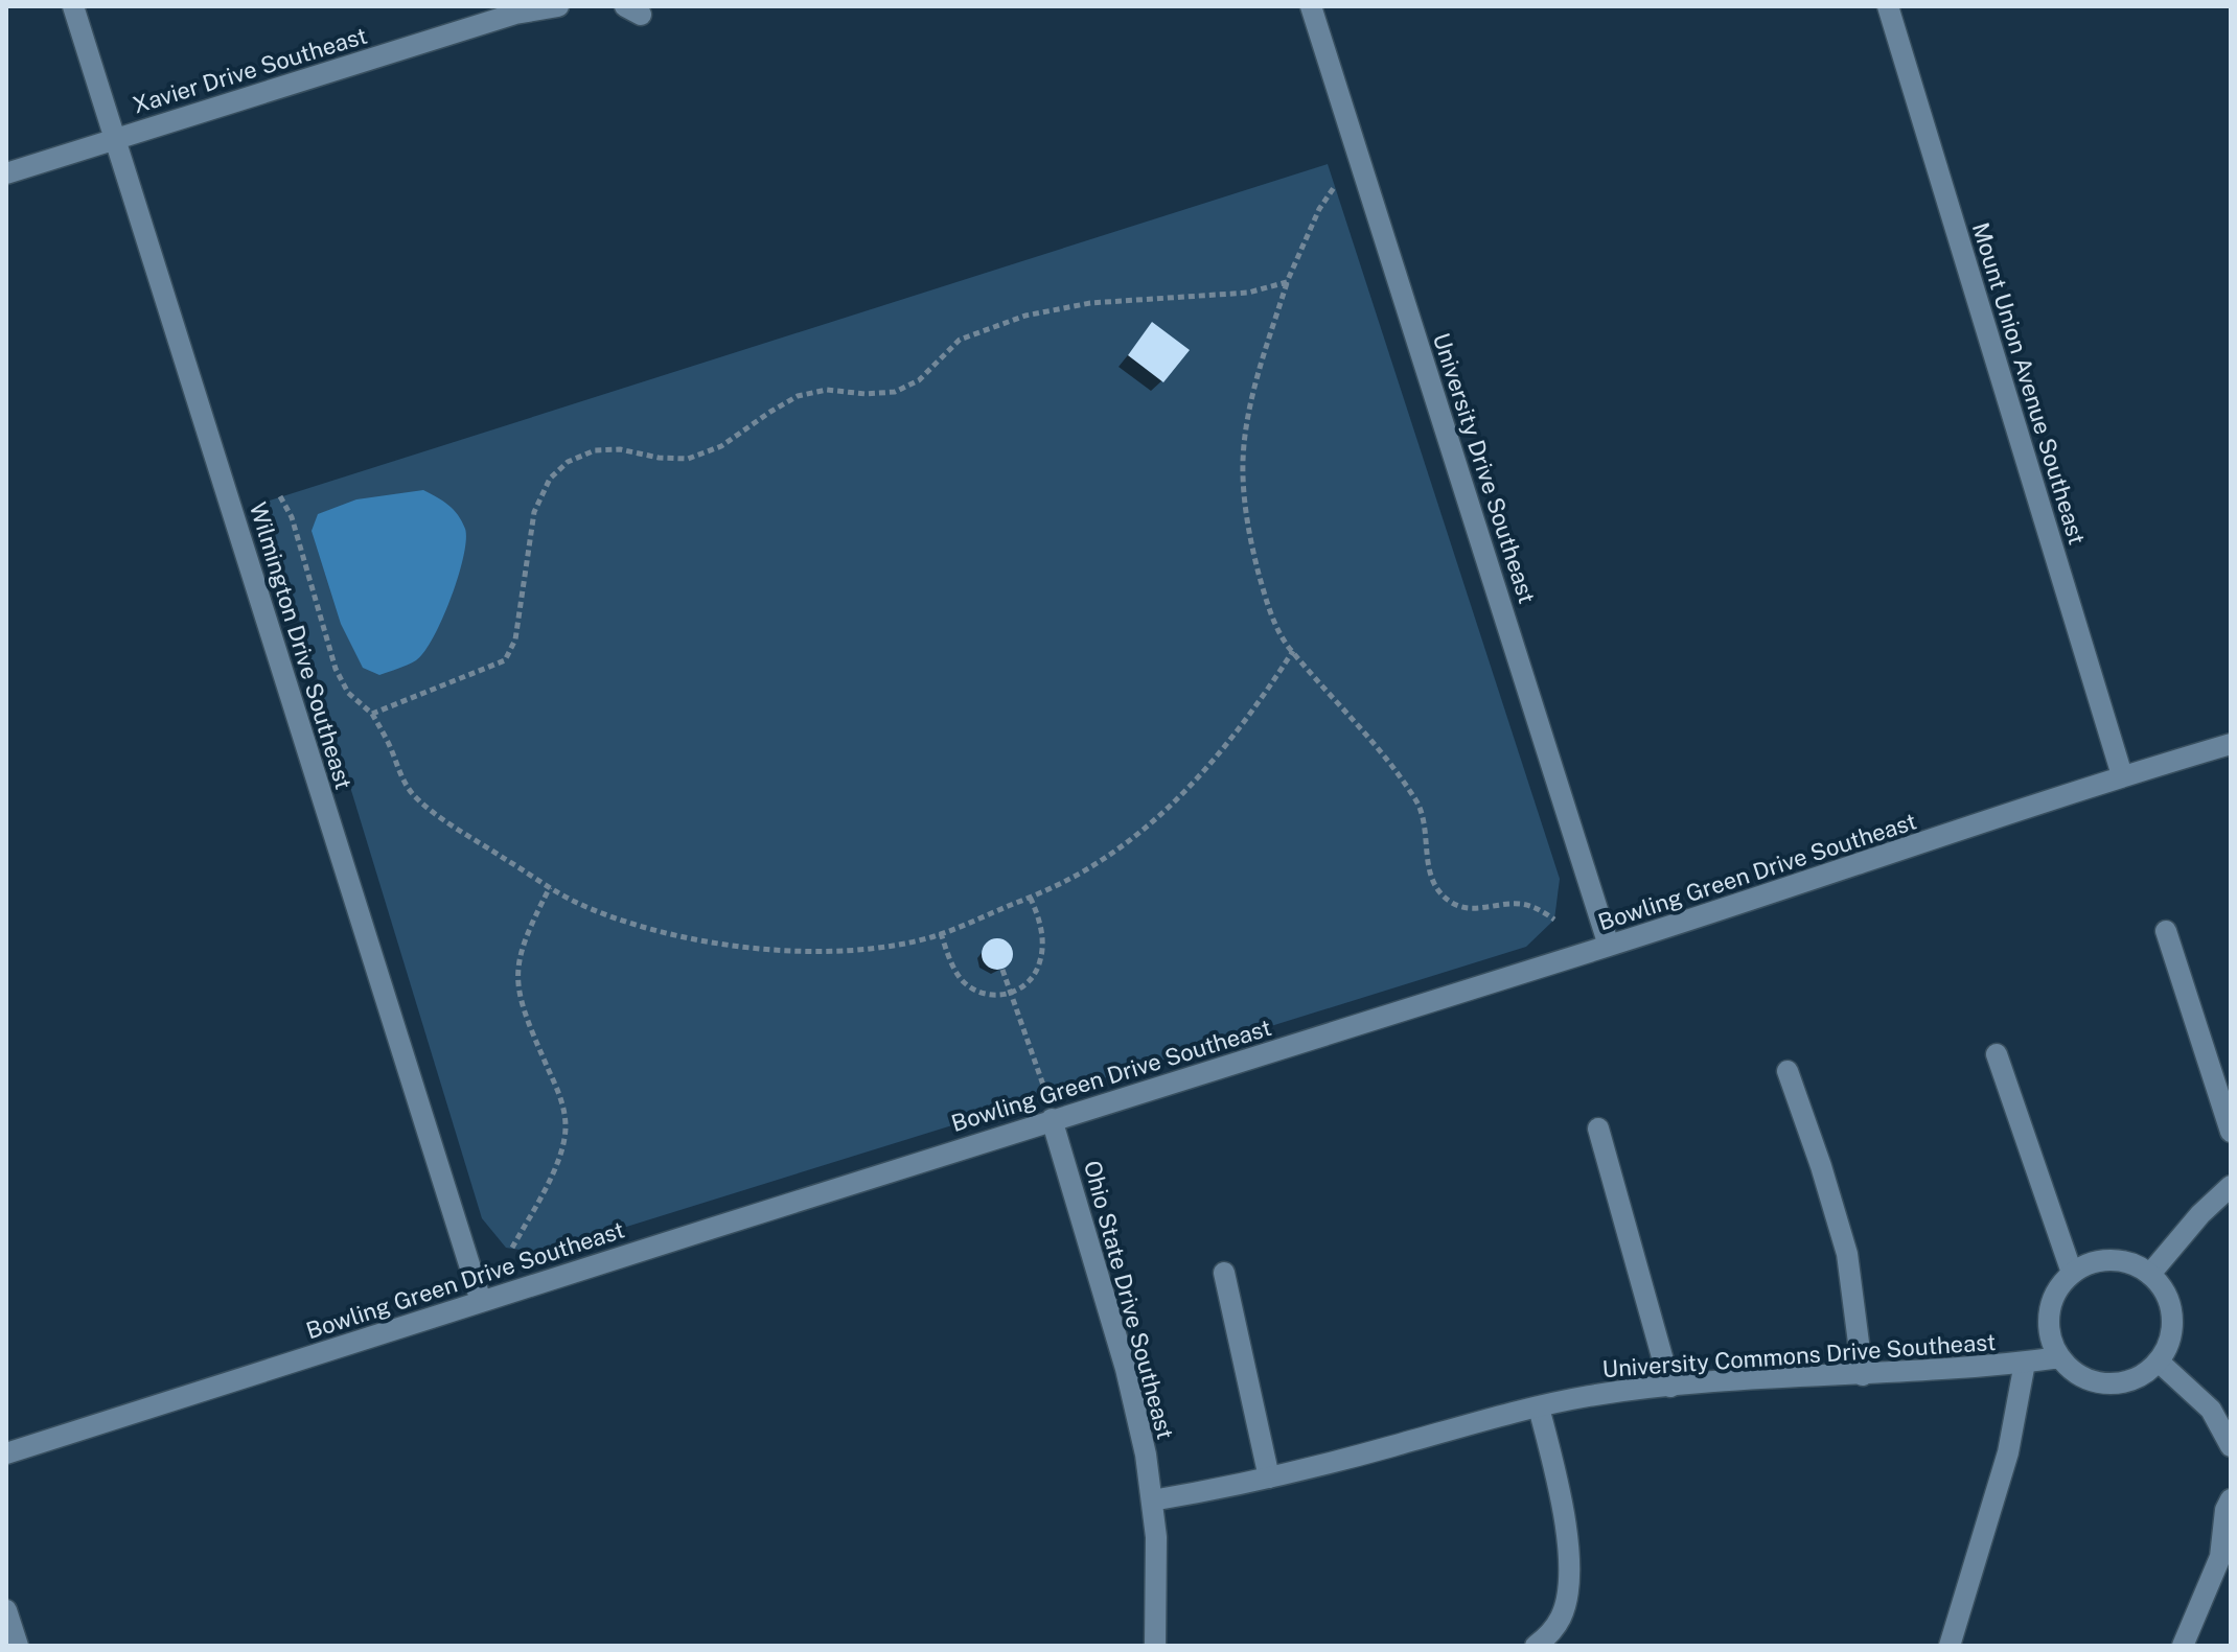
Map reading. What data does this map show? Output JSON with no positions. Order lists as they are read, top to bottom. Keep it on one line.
{"streets":{"street":["Xavier Drive Southeast","Mount Union Avenue Southeast","University Drive Southeast","Wilmington Drive Southeast","Bowling Green Drive Southeast","Ohio State Drive Southeast","University Commons Drive Southeast"]},"crossings":[["Xavier Drive Southeast","Wilmington Drive Southeast"],["Mount Union Avenue Southeast","Bowling Green Drive Southeast"],["University Drive Southeast","Bowling Green Drive Southeast"],["Wilmington Drive Southeast","Bowling Green Drive Southeast"],["Bowling Green Drive Southeast","Ohio State Drive Southeast"],["Ohio State Drive Southeast","University Commons Drive Southeast"]]}
